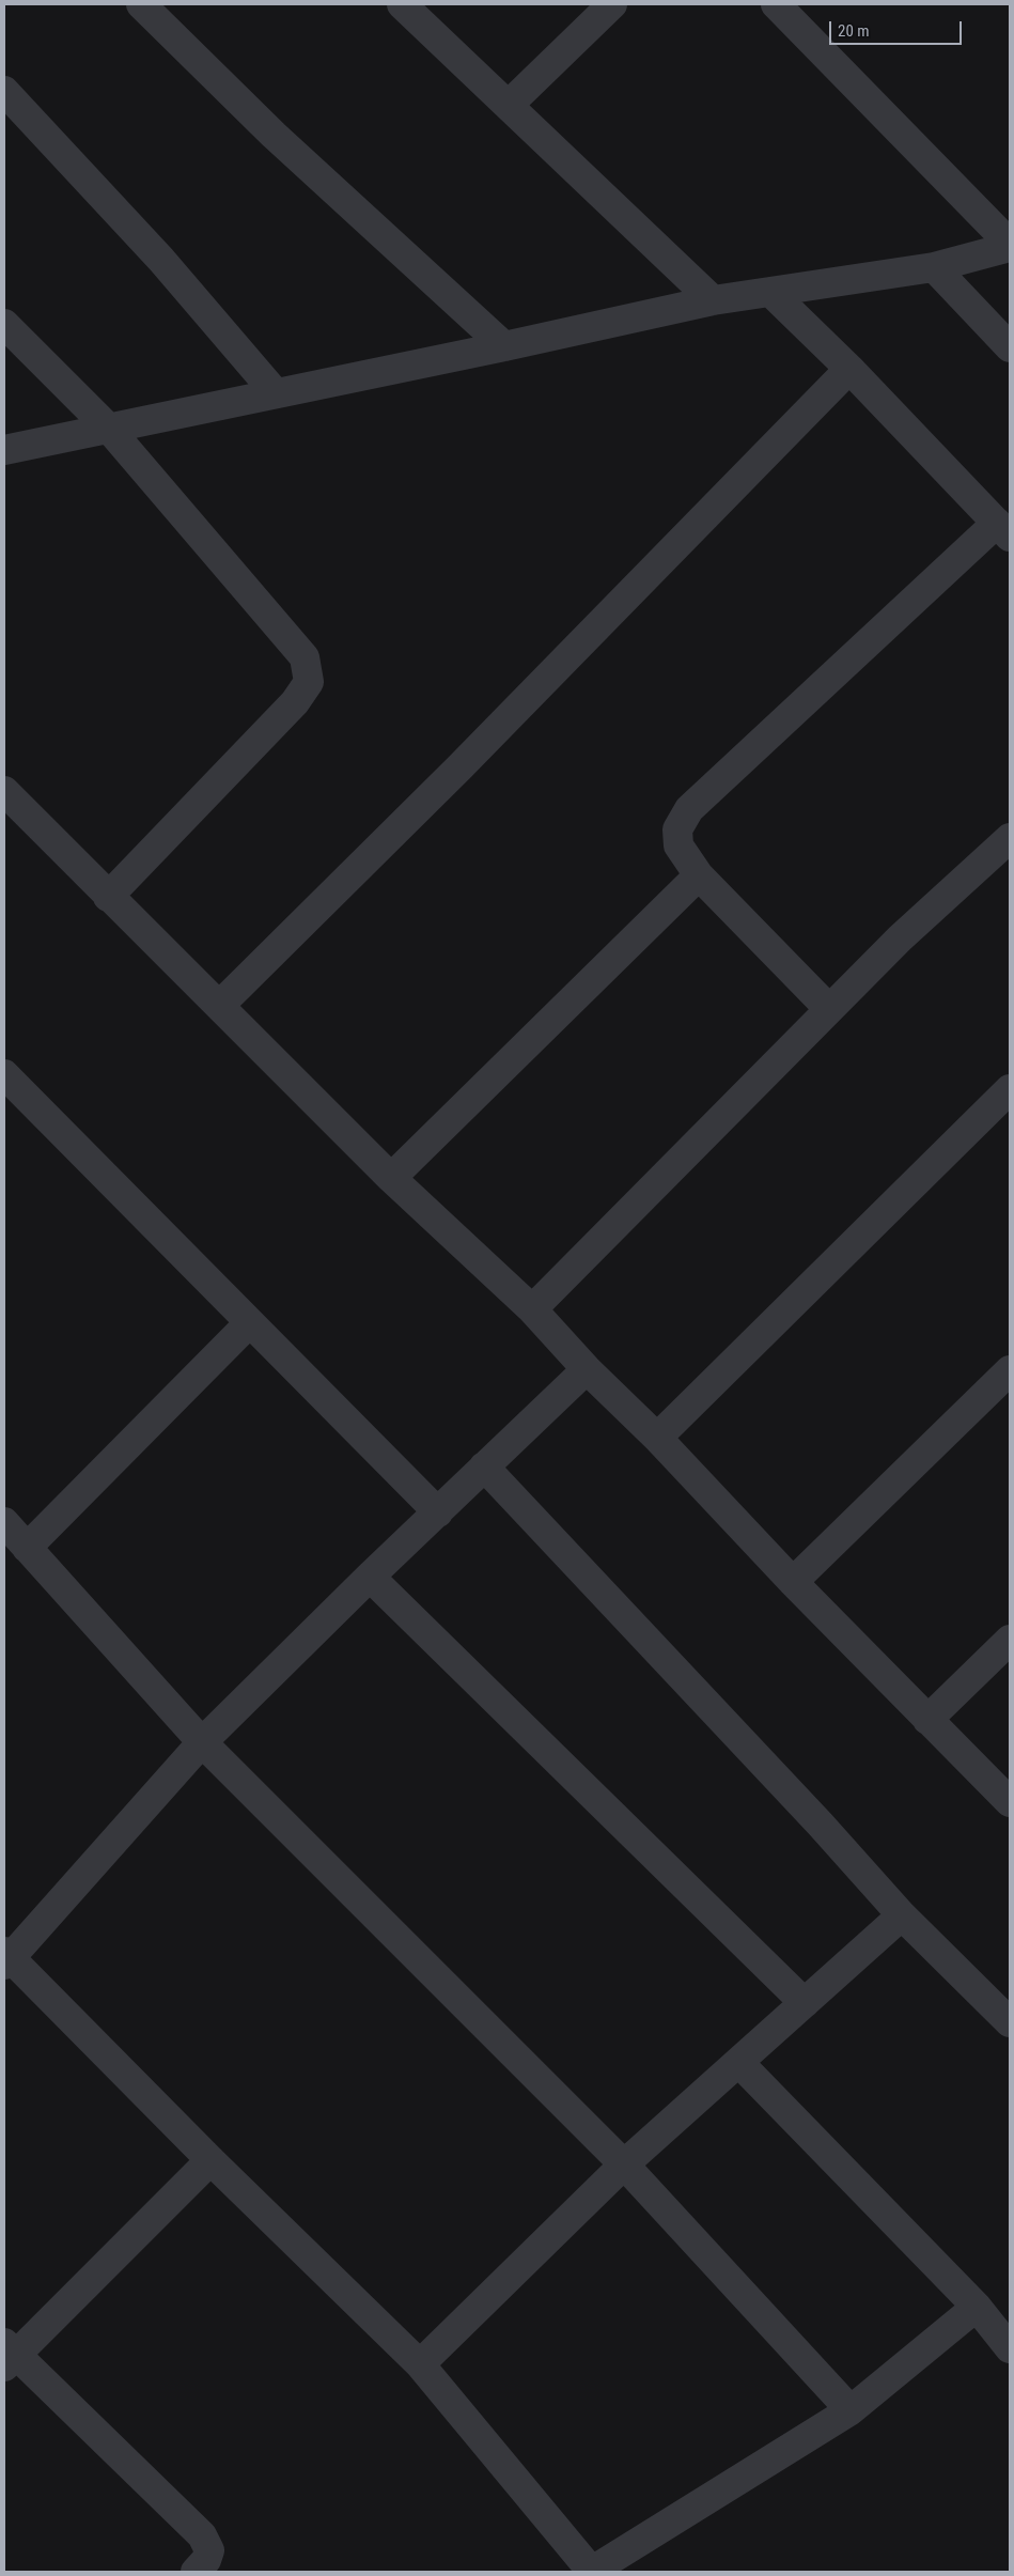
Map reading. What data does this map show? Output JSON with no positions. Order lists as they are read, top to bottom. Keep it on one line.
{"scale_bar":"20 m"}
